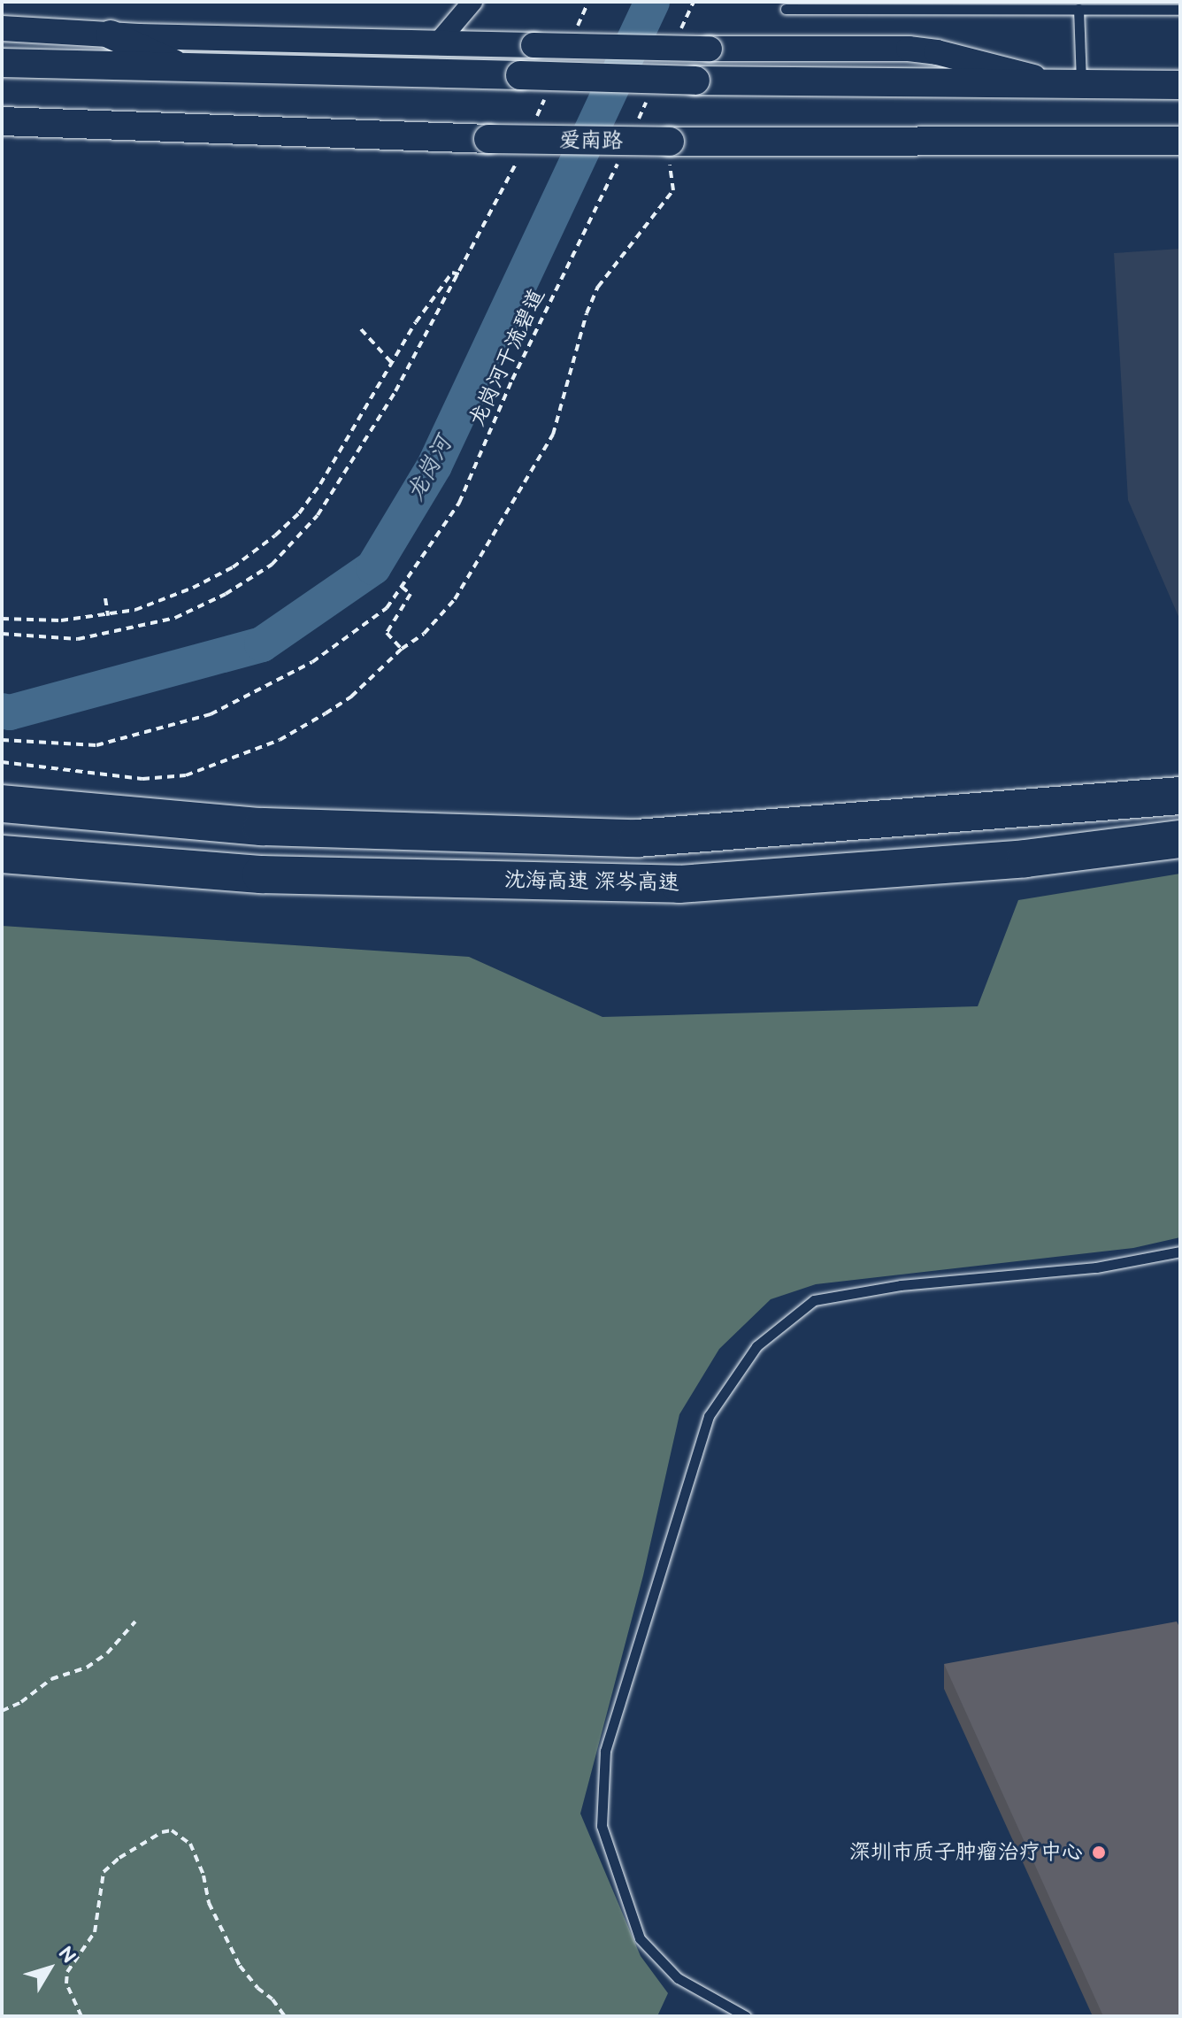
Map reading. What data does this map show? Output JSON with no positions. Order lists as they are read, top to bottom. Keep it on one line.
{"streets":{"highway":["沈海高速 深岑高速"],"main road":["爱南路"],"path":["龙岗河干流碧道"]},"water":["龙岗河"],"places":["深圳市质子肿瘤治疗中心"],"north":"top right"}
